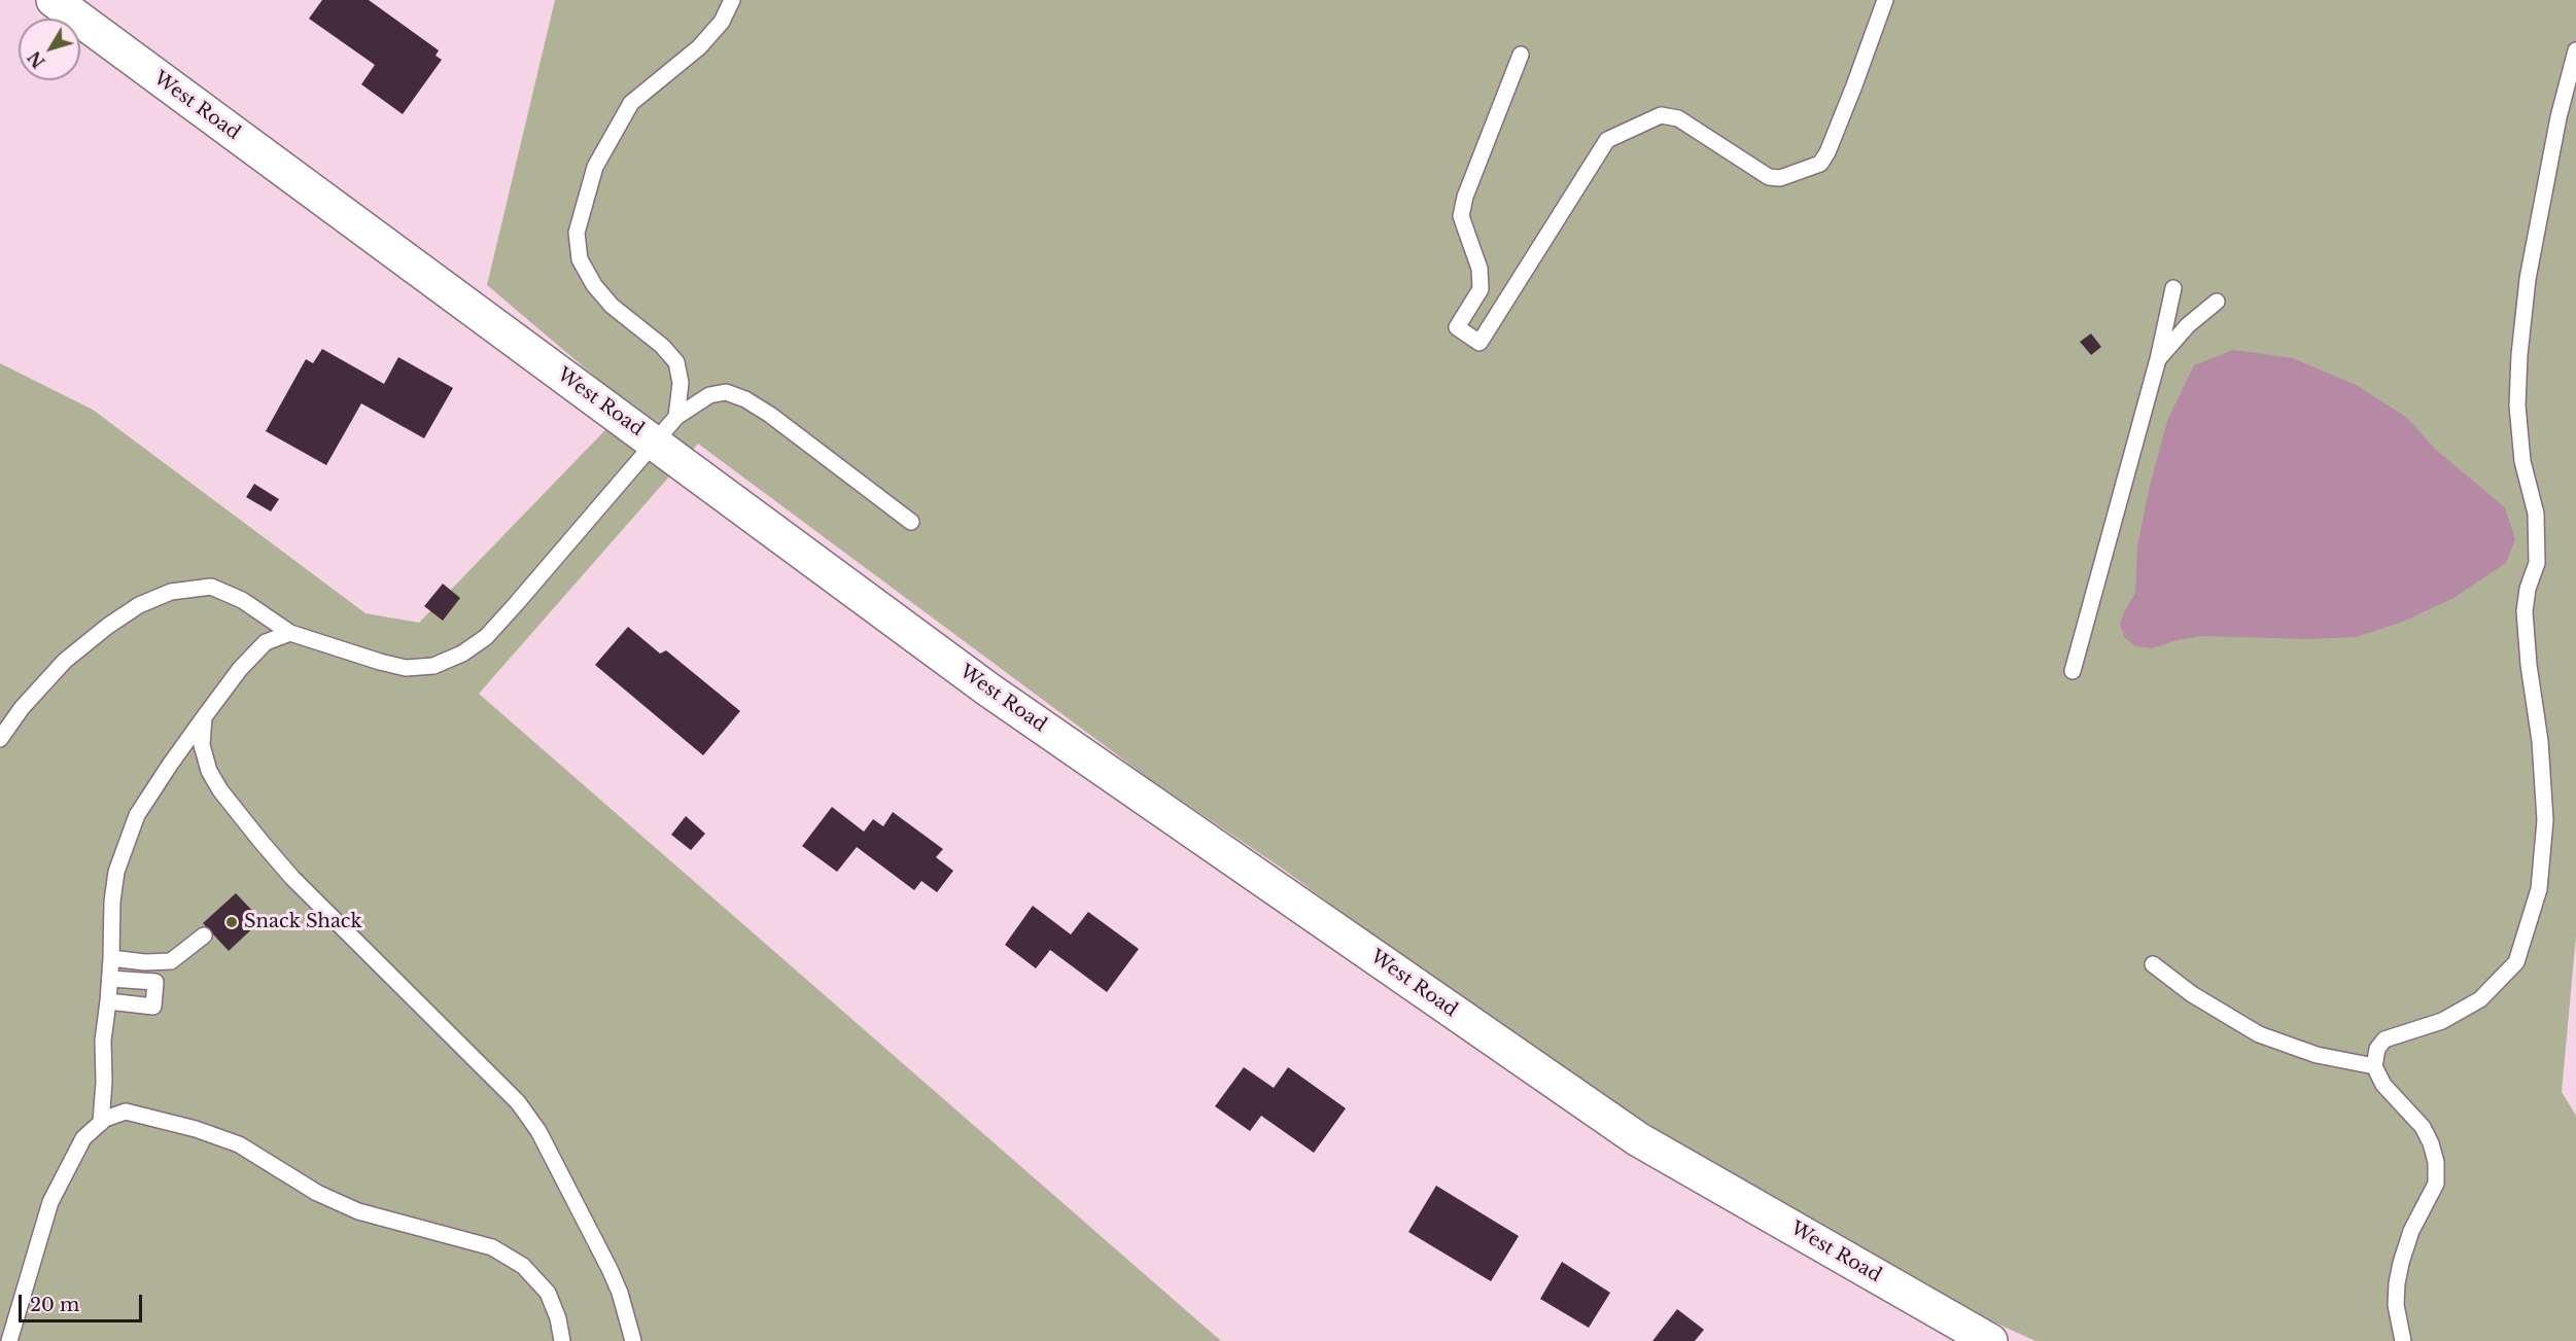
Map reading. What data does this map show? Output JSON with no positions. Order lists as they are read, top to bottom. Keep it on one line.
{"streets":{"street":["West Road"]},"places":["Snack Shack"],"scale_bar":"20 m","north":"bottom left"}
